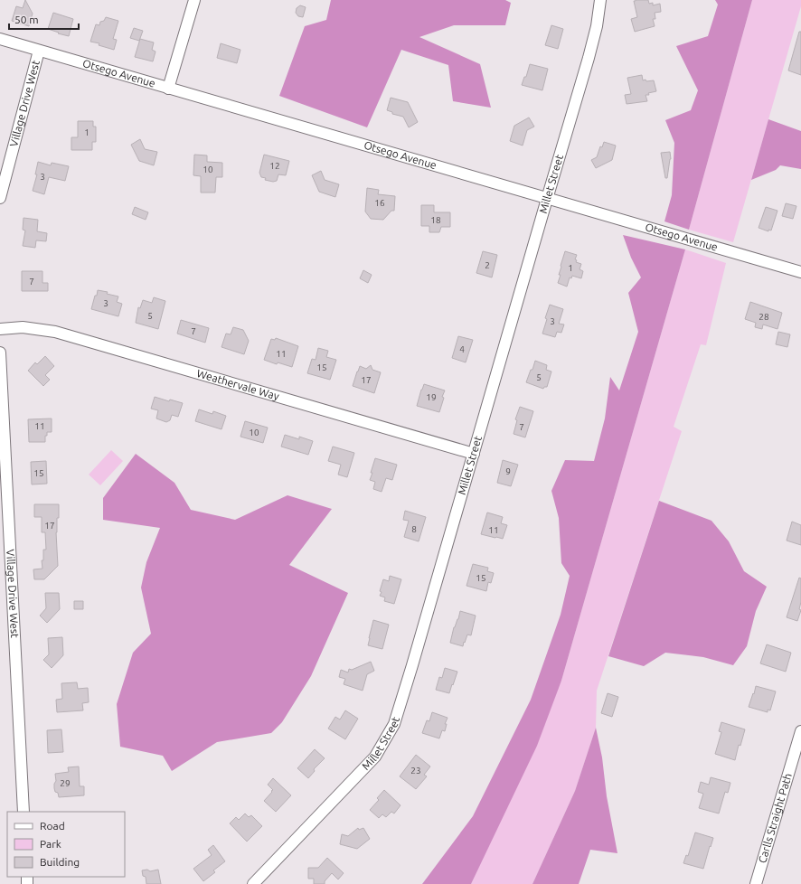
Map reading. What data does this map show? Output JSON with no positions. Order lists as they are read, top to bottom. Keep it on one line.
{"streets":{"street":["Otsego Avenue","Village Drive West","Millet Street","Weathervale Way","Carlls Straight Path"]},"crossings":[["Otsego Avenue","Village Drive West"],["Otsego Avenue","Millet Street"],["Millet Street","Weathervale Way"]],"house_numbers":["1","12","10","3","16","18","2","1","7","3","5","28","3","7","4","11","15","5","17","19","11","7","10","9","15","17","8","11","15","23","29"],"legend":["Road","Park","Building"],"scale_bar":"50 m"}
